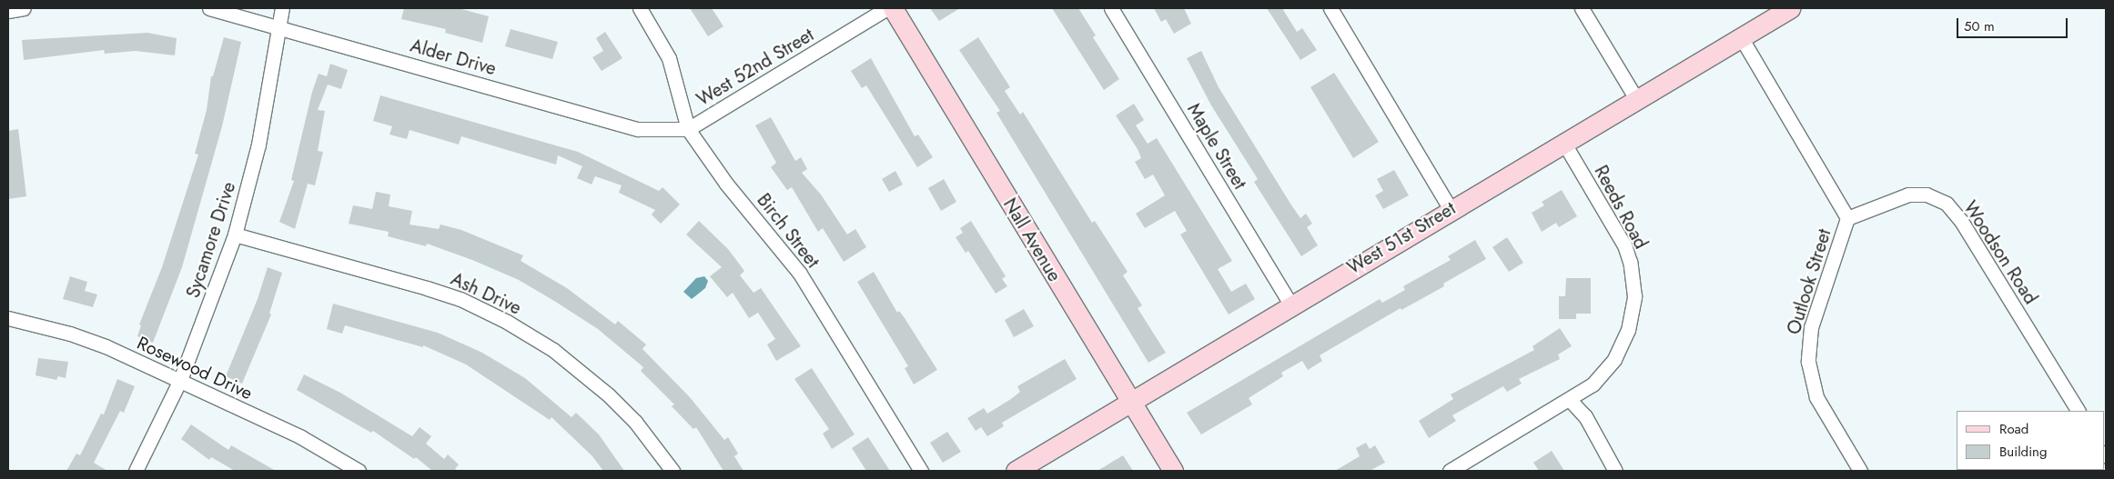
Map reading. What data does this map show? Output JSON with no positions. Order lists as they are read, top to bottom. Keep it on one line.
{"streets":{"street":["Alder Drive","West 52nd Street","Maple Street","Reeds Road","Birch Street","West 51st Street","Sycamore Drive","Nall Avenue","Woodson Road","Outlook Street","Ash Drive","Rosewood Drive"]},"crossings":[["Alder Drive","West 52nd Street"],["Alder Drive","Birch Street"],["Alder Drive","Sycamore Drive"],["West 52nd Street","Birch Street"],["Maple Street","West 51st Street"],["Reeds Road","West 51st Street"],["West 51st Street","Nall Avenue"],["West 51st Street","Outlook Street"],["Sycamore Drive","Ash Drive"],["Sycamore Drive","Rosewood Drive"],["Woodson Road","Outlook Street"]],"legend":["Road","Building"],"scale_bar":"50 m"}
